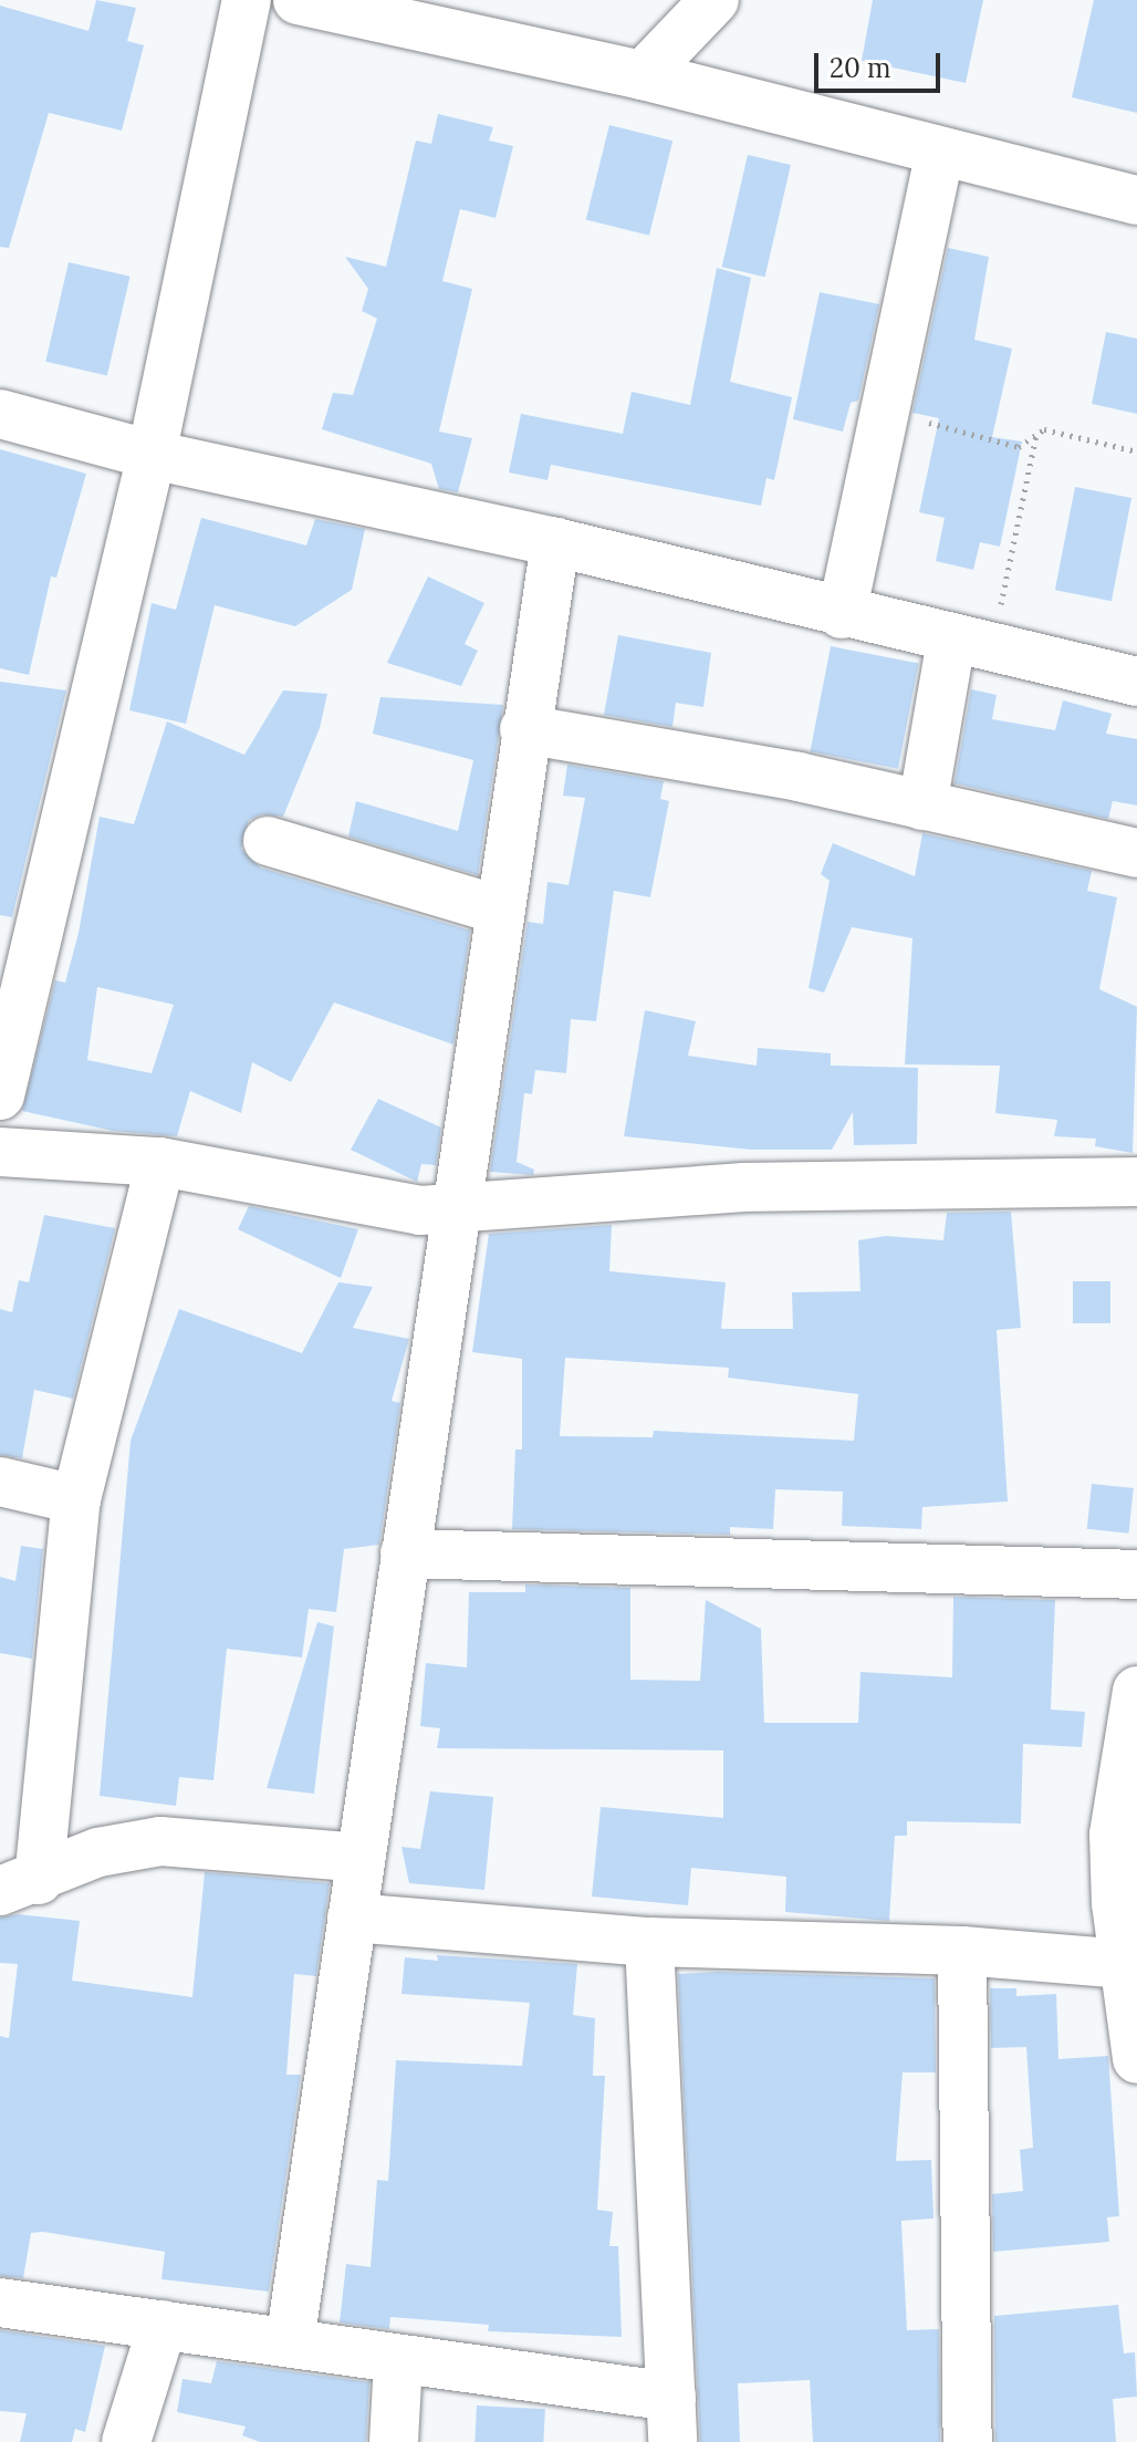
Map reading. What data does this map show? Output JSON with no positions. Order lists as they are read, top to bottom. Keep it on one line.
{"scale_bar":"20 m"}
